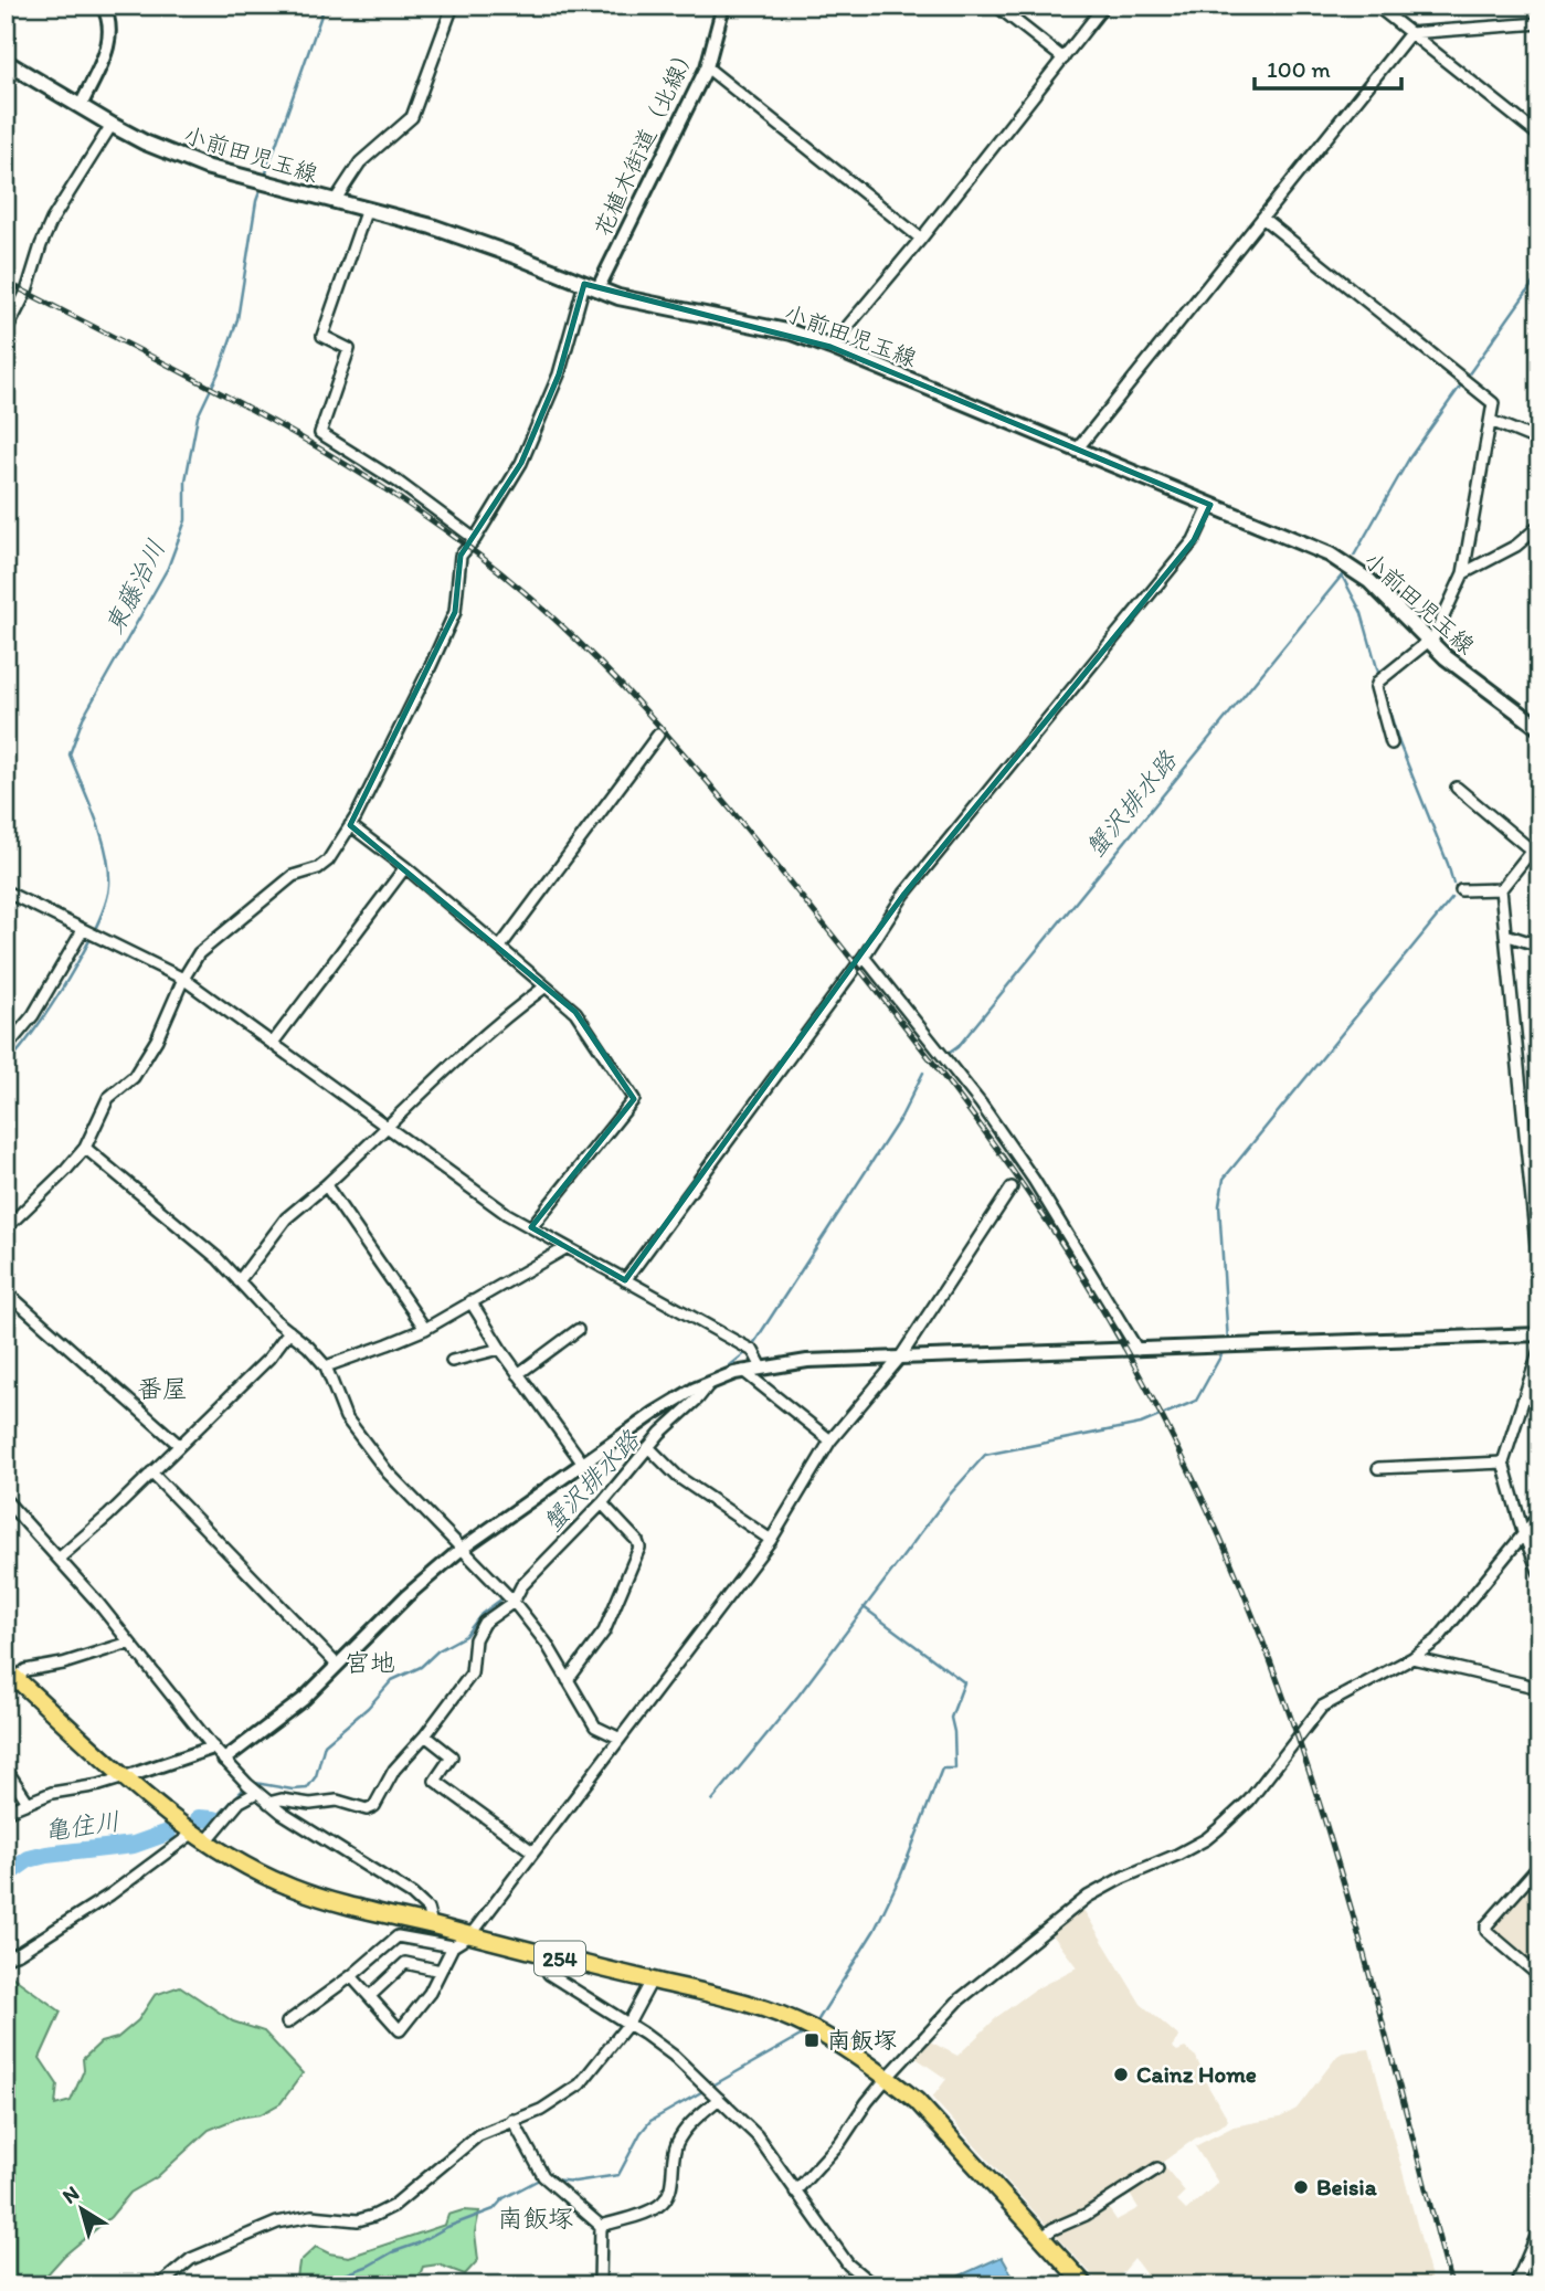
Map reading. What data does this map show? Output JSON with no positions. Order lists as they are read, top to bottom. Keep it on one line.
{"streets":{"highway":["254"],"main road":["小前田児玉線"],"street":["花植木街道（北線）"]},"crossings":[["花植木街道（北線）","小前田児玉線"]],"districts":["番屋","宮地","南飯塚"],"water":["東藤治川","蟹沢排水路","亀住川"],"places":{"transit":["南飯塚"],"other":["Cainz Home","Beisia"]},"scale_bar":"100 m","north":"top left"}
